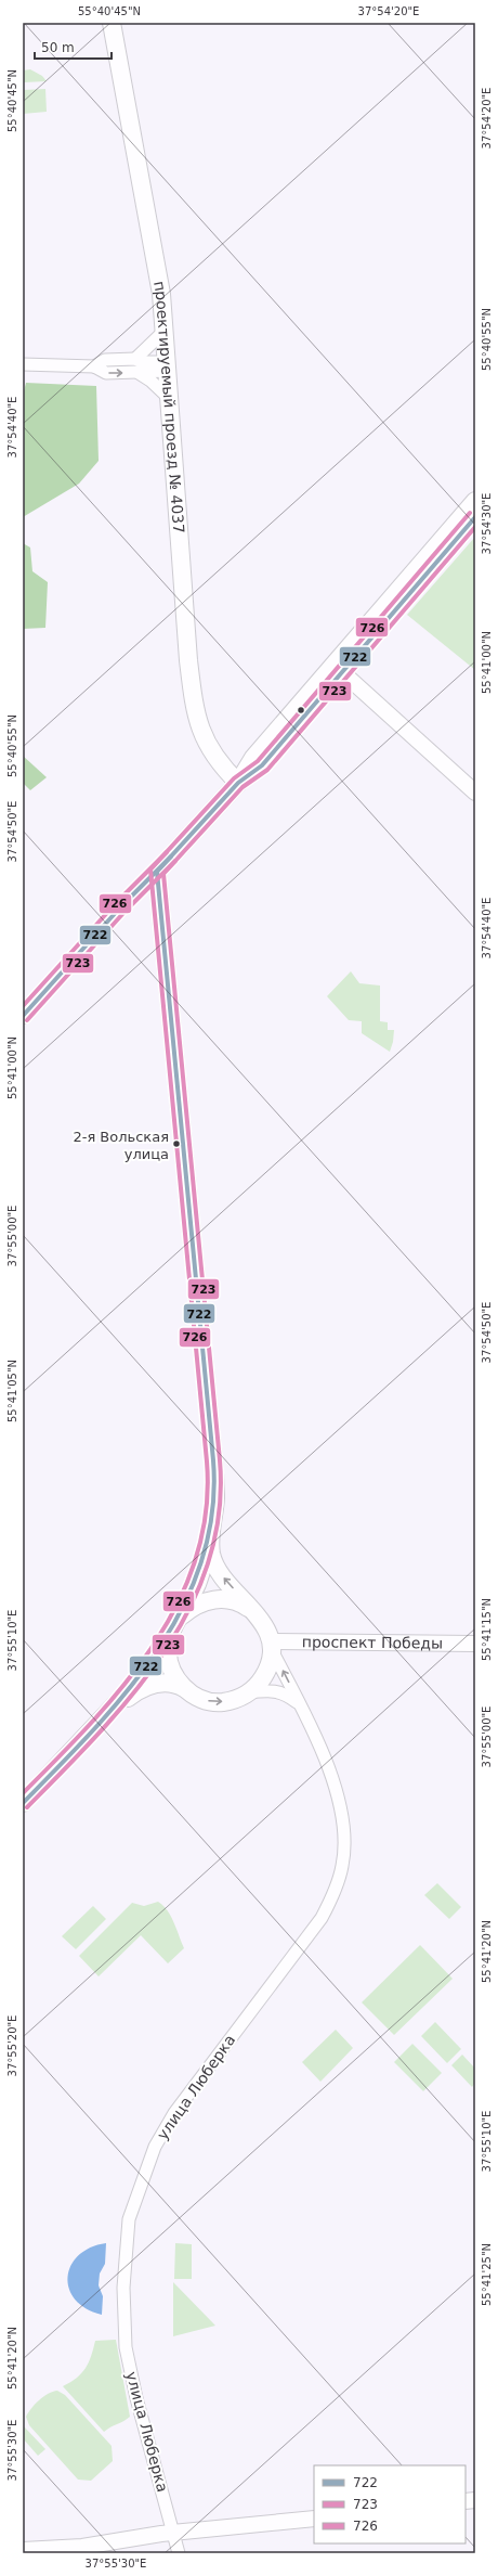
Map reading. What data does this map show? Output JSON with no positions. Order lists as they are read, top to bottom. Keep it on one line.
{"streets":{"main road":["проектируемый проезд № 4037"],"street":["проспект Победы","улица Люберка"]},"crossings":[["проспект Победы","улица Люберка"]],"places":["2-я Вольская улица"],"lines":["transit line 726","transit line 722","transit line 723"],"legend":["722","723","726"],"scale_bar":"50 m","coordinates":["55°40'45\"N","37°54'20\"E","55°40'55\"N","37°54'40\"E","37°54'30\"E","55°41'00\"N","37°54'50\"E","37°55'00\"E","55°41'05\"N","55°41'15\"N","37°55'10\"E","55°41'20\"N","37°55'20\"E","55°41'25\"N","37°55'30\"E"]}
